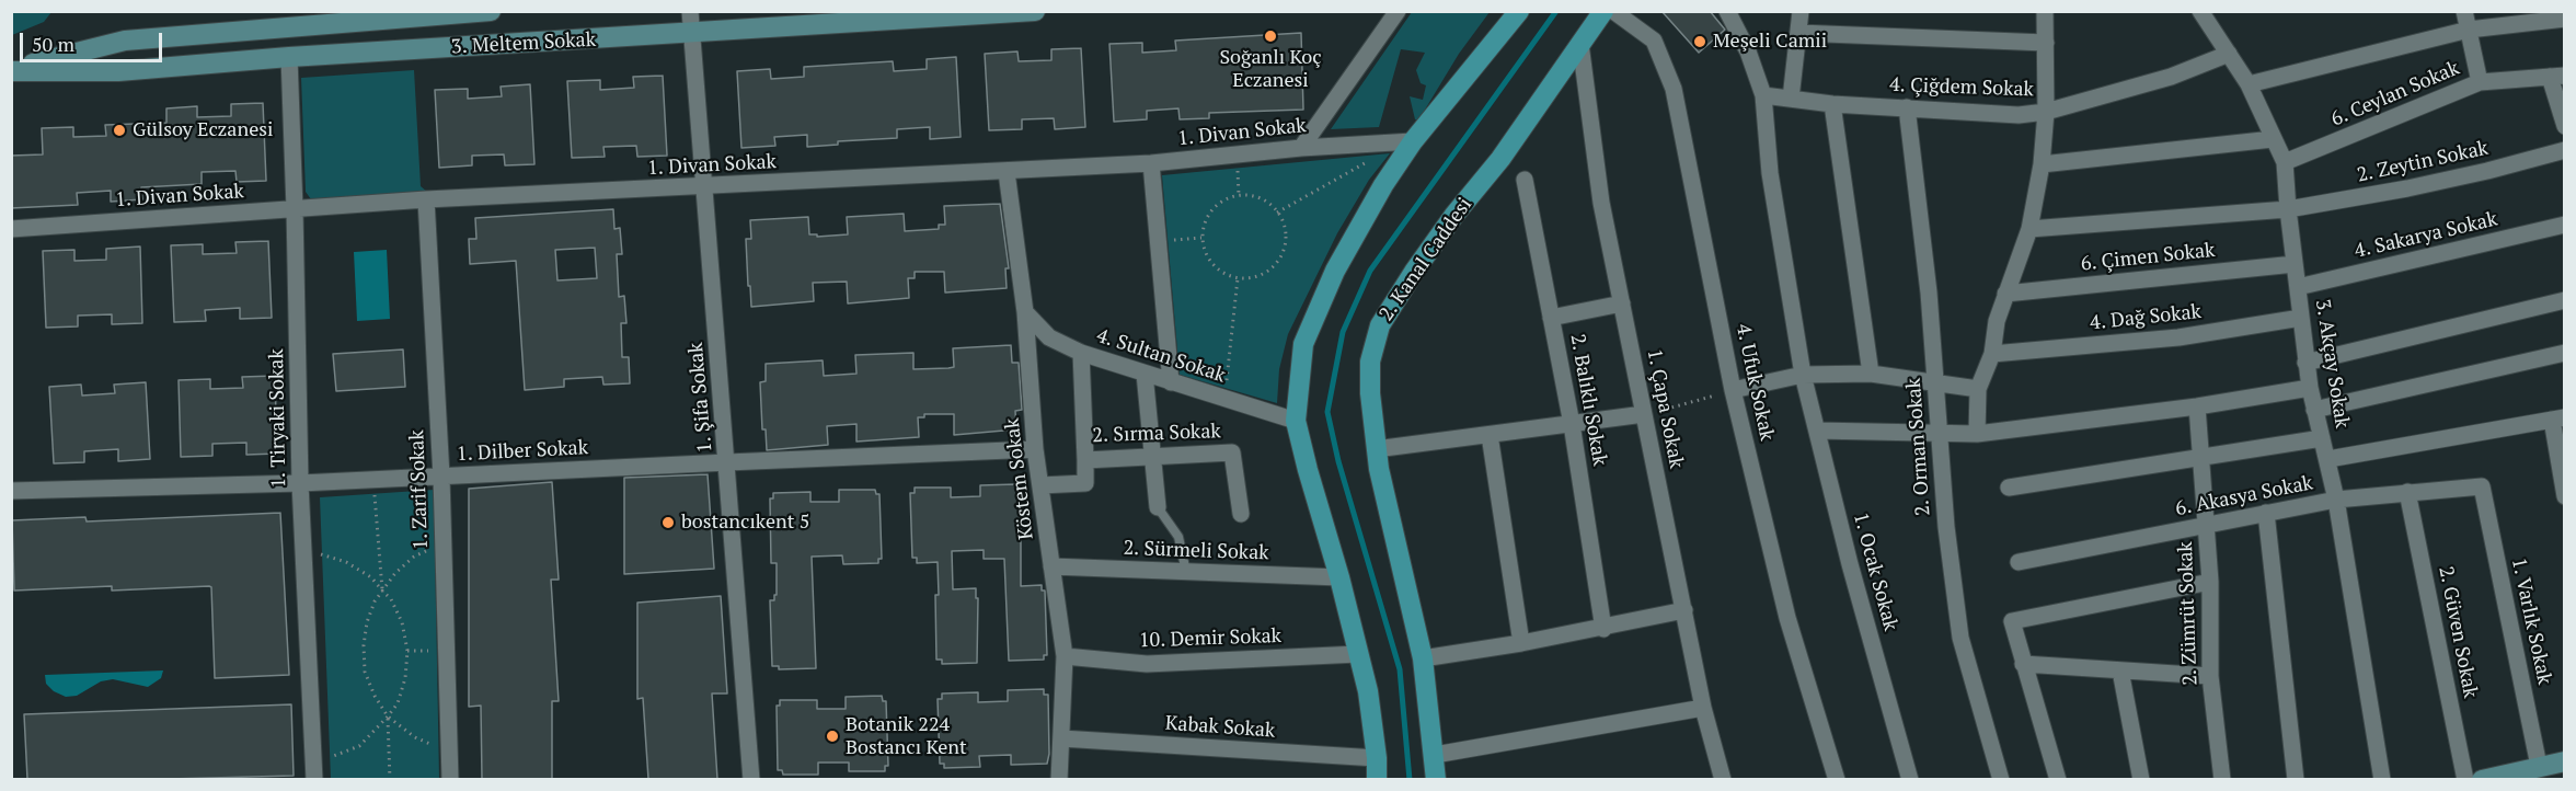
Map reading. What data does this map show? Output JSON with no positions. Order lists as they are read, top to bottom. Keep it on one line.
{"streets":{"main road":["2. Kanal Caddesi"],"street":["3. Meltem Sokak","4. Çiğdem Sokak","6. Ceylan Sokak","1. Divan Sokak","2. Zeytin Sokak","4. Sakarya Sokak","6. Çimen Sokak","4. Dağ Sokak","4. Sultan Sokak","3. Akçay Sokak","4. Ufuk Sokak","1. Şifa Sokak","2. Balıklı Sokak","1. Çapa Sokak","1. Tiryaki Sokak","2. Sırma Sokak","2. Orman Sokak","1. Dilber Sokak","Köstem Sokak","1. Zarif Sokak","6. Akasya Sokak","2. Sürmeli Sokak","1. Ocak Sokak","2. Zümrüt Sokak","1. Varlık Sokak","2. Güven Sokak","10. Demir Sokak","Kabak Sokak"]},"crossings":[["3. Meltem Sokak","1. Şifa Sokak"],["3. Meltem Sokak","1. Tiryaki Sokak"],["4. Çiğdem Sokak","3. Akçay Sokak"],["4. Çiğdem Sokak","2. Orman Sokak"],["4. Çiğdem Sokak","1. Ocak Sokak"],["6. Ceylan Sokak","3. Akçay Sokak"],["1. Divan Sokak","1. Şifa Sokak"],["1. Divan Sokak","1. Tiryaki Sokak"],["1. Divan Sokak","Köstem Sokak"],["1. Divan Sokak","1. Zarif Sokak"],["2. Zeytin Sokak","3. Akçay Sokak"],["4. Sakarya Sokak","3. Akçay Sokak"],["6. Çimen Sokak","3. Akçay Sokak"],["2. Kanal Caddesi","1. Çapa Sokak"],["4. Dağ Sokak","3. Akçay Sokak"],["4. Sultan Sokak","2. Sırma Sokak"],["4. Sultan Sokak","Köstem Sokak"],["3. Akçay Sokak","6. Akasya Sokak"],["1. Şifa Sokak","1. Dilber Sokak"],["1. Tiryaki Sokak","1. Dilber Sokak"],["1. Dilber Sokak","Köstem Sokak"],["1. Dilber Sokak","1. Zarif Sokak"],["Köstem Sokak","2. Sürmeli Sokak"],["Köstem Sokak","10. Demir Sokak"],["Köstem Sokak","Kabak Sokak"],["6. Akasya Sokak","2. Zümrüt Sokak"],["6. Akasya Sokak","1. Varlık Sokak"],["6. Akasya Sokak","2. Güven Sokak"]],"places":["Soğanlı Koç Eczanesi","Meşeli Camii","Gülsoy Eczanesi","bostancıkent 5","Botanik 224 Bostancı Kent"],"scale_bar":"50 m"}
